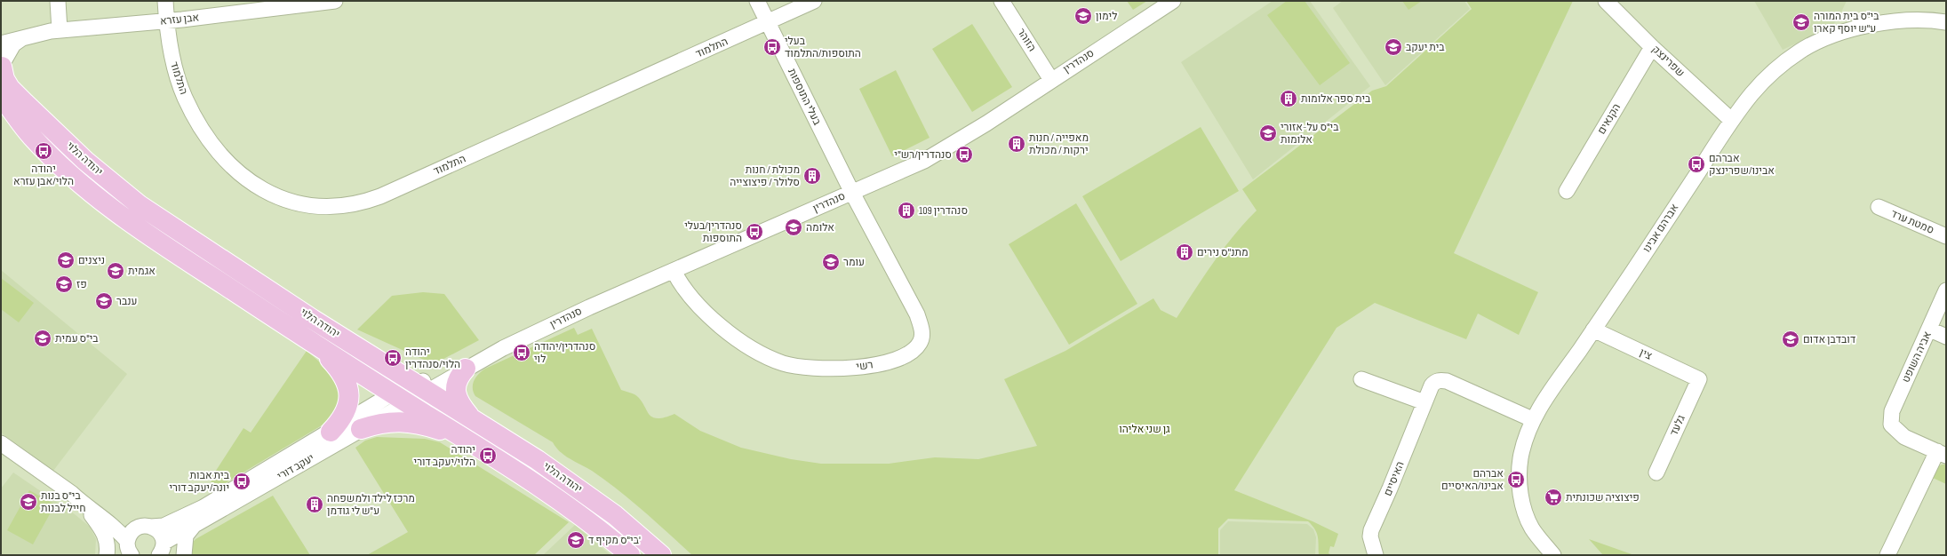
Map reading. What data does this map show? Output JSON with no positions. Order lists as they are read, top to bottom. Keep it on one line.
{"streets":{"main road":["יהודה הלוי"],"street":["אבן עזרא","הזוהר","התלמוד","סנהדרין","שפרינצק","בעלי התוספות","הקנאים","סמטת ערד","אברהם אבינו","צין","אביה השופט","רשי","גלעד","יעקב דורי","האיסיים"]},"crossings":[["אבן עזרא","התלמוד"],["אבן עזרא","יהודה הלוי"],["הזוהר","סנהדרין"],["התלמוד","בעלי התוספות"],["סנהדרין","בעלי התוספות"],["סנהדרין","יהודה הלוי"],["סנהדרין","רשי"],["סנהדרין","יעקב דורי"],["שפרינצק","הקנאים"],["שפרינצק","אברהם אבינו"],["בעלי התוספות","רשי"],["יהודה הלוי","יעקב דורי"],["אברהם אבינו","צין"],["אברהם אבינו","האיסיים"],["צין","גלעד"]],"parks":["גן שני אליהו"],"places":{"school or university":["לימון","בי\"ס בית המורה ע\"ש יוסף קארו","בית יעקב","בי\"ס על-אזורי אלומות","אלומה","ניצנים","עומר","אגמית","פז","ענבר","בי\"ס עמית","דובדבן אדום","בי\"ס בנות חייל לבנות","בי\"ס מקיף ד'"],"bus stop":["בעלי התוספות/התלמוד","יהודה הלוי/אבן עזרא","סנהדרין/רש״י","אברהם אבינו/שפרינצק","סנהדרין/בעלי התוספות","סנהדרין/יהודה לוי","יהודה הלוי/סנהדרין","יהודה הלוי/יעקב דורי","אברהם אבינו/האיסיים","בית אבות יונה/יעקב דורי"],"building":["בית ספר אלומות","מאפייה / חנות ירקות / מכולת","מכולת / חנות סלולר / פיצוצייה","סנהדרין 109","מתנ\"ס נירים","מרכז לילד ולמשפחה ע\"ש לי גודמן"],"supermarket":["פיצוציה שכונתית"]}}
